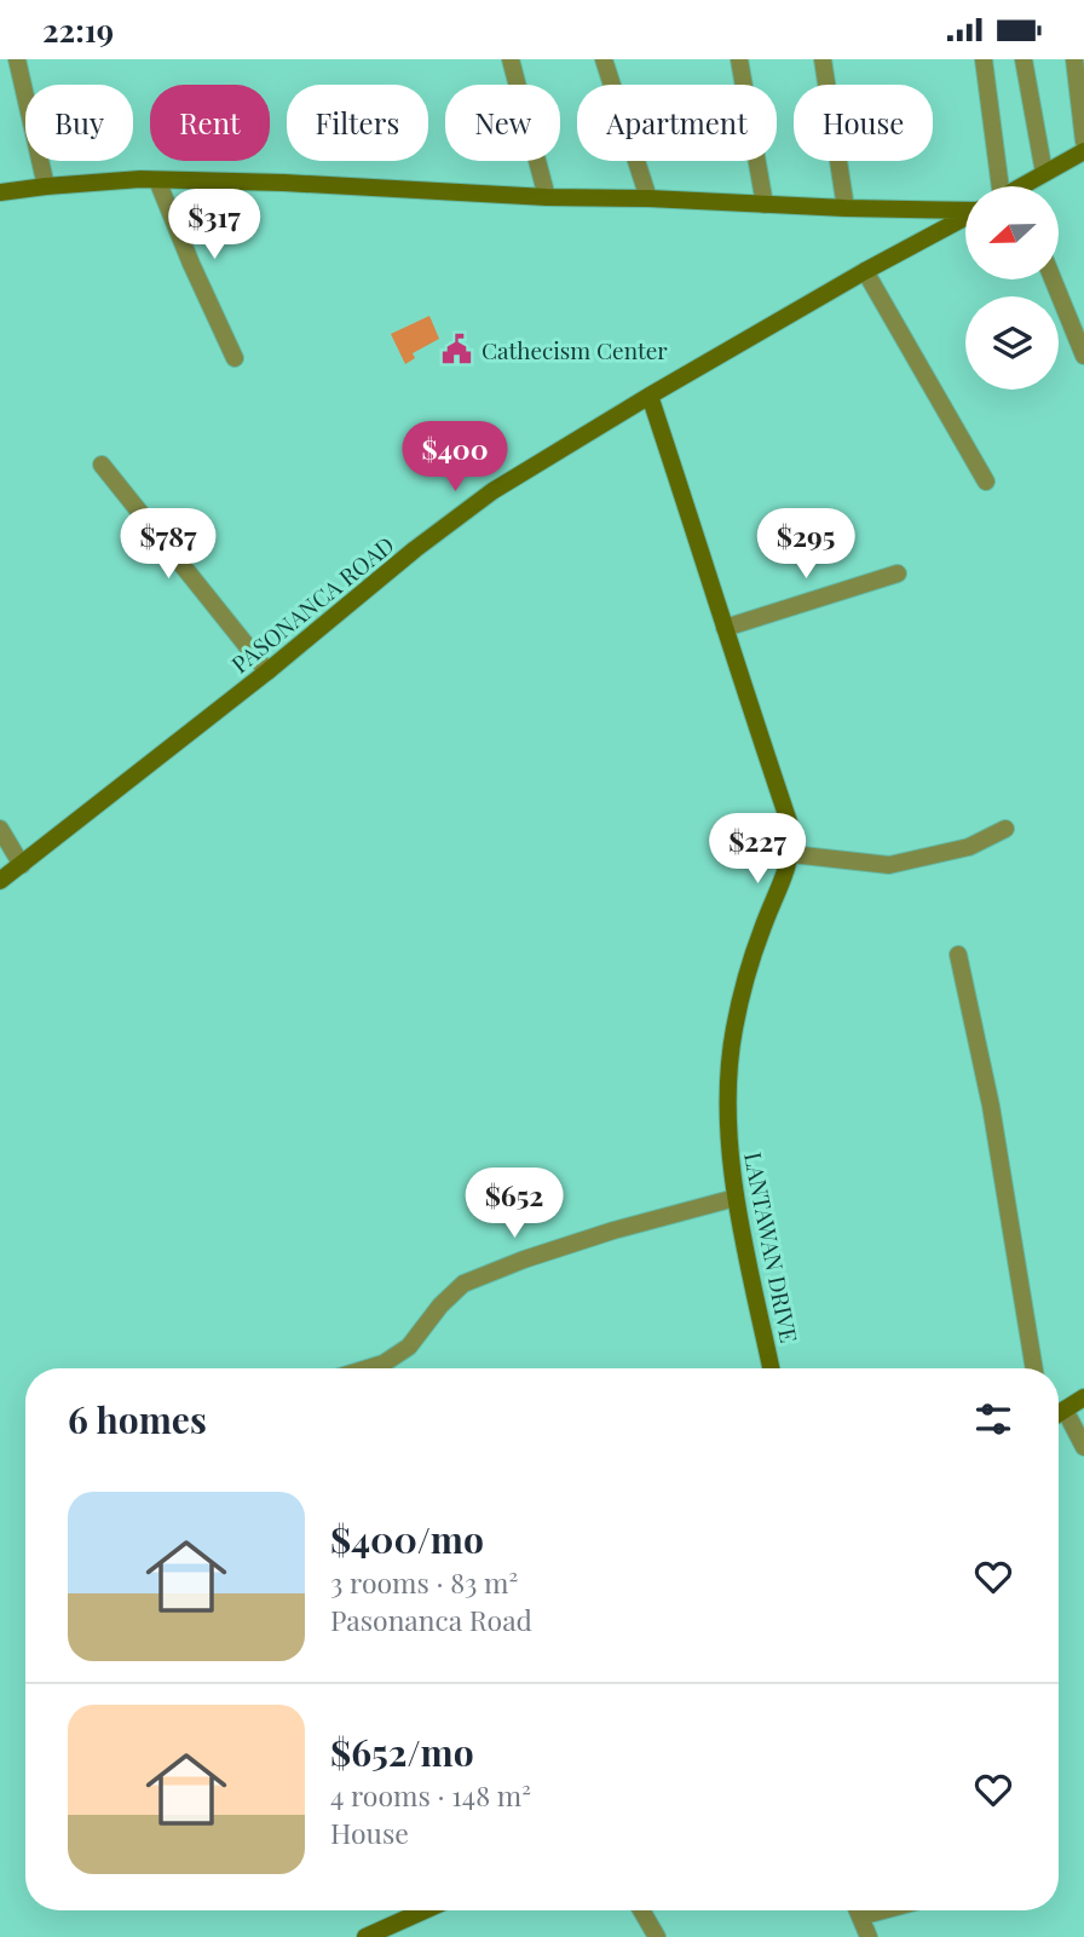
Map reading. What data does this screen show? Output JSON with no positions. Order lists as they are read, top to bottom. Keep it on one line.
{"streets":{"street":["PASONANCA ROAD","LANTAWAN DRIVE"]},"crossings":[["PASONANCA ROAD","LANTAWAN DRIVE"]],"places":{"public building":["Cathecism Center"]},"north":"left","page":{"status":"22:19","chip":["Buy","Rent","Filters","New","Apartment","House"],"price":["$317","$400","$787","$295","$227","$652"],"heading":"6 homes","list":[{"name":"$400/mo","note":"3 rooms · 83 m² · Pasonanca Road"},{"name":"$652/mo","note":"4 rooms · 148 m² · House"}]}}
